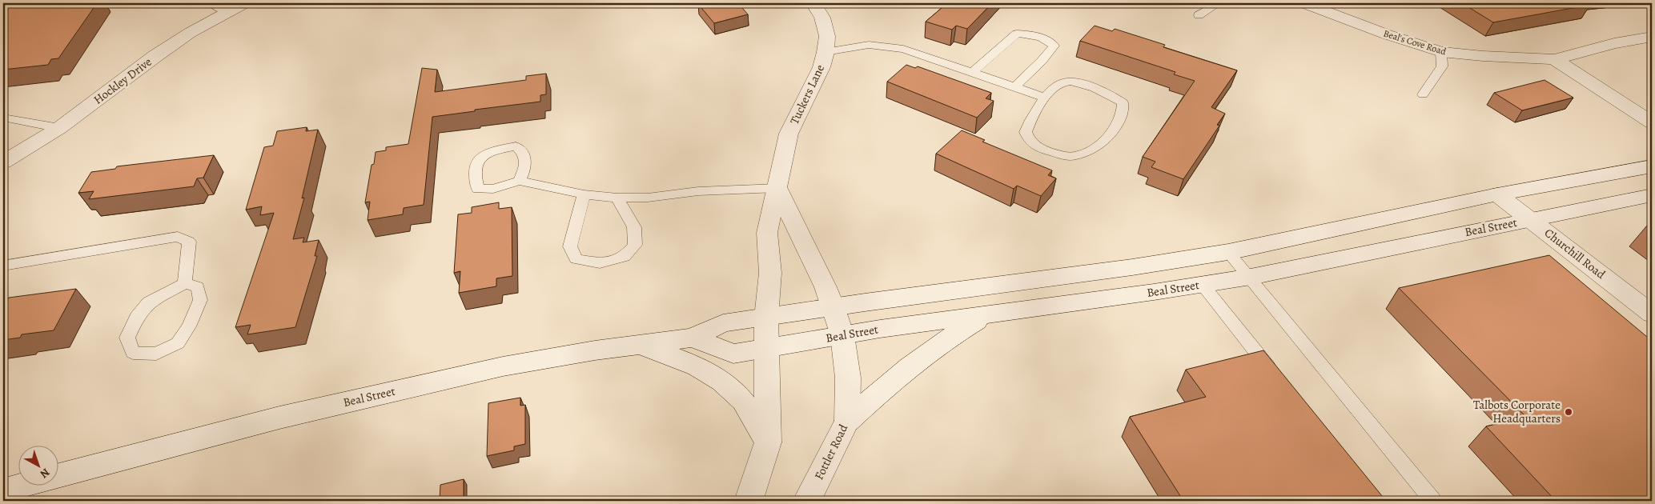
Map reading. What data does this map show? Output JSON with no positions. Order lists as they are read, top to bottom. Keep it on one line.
{"streets":{"street":["Beal's Cove Road","Hockley Drive","Tuckers Lane","Beal Street","Churchill Road","Fottler Road"]},"crossings":[["Tuckers Lane","Beal Street"],["Beal Street","Churchill Road"],["Beal Street","Fottler Road"]],"places":["Talbots Corporate Headquarters"],"north":"bottom right"}
